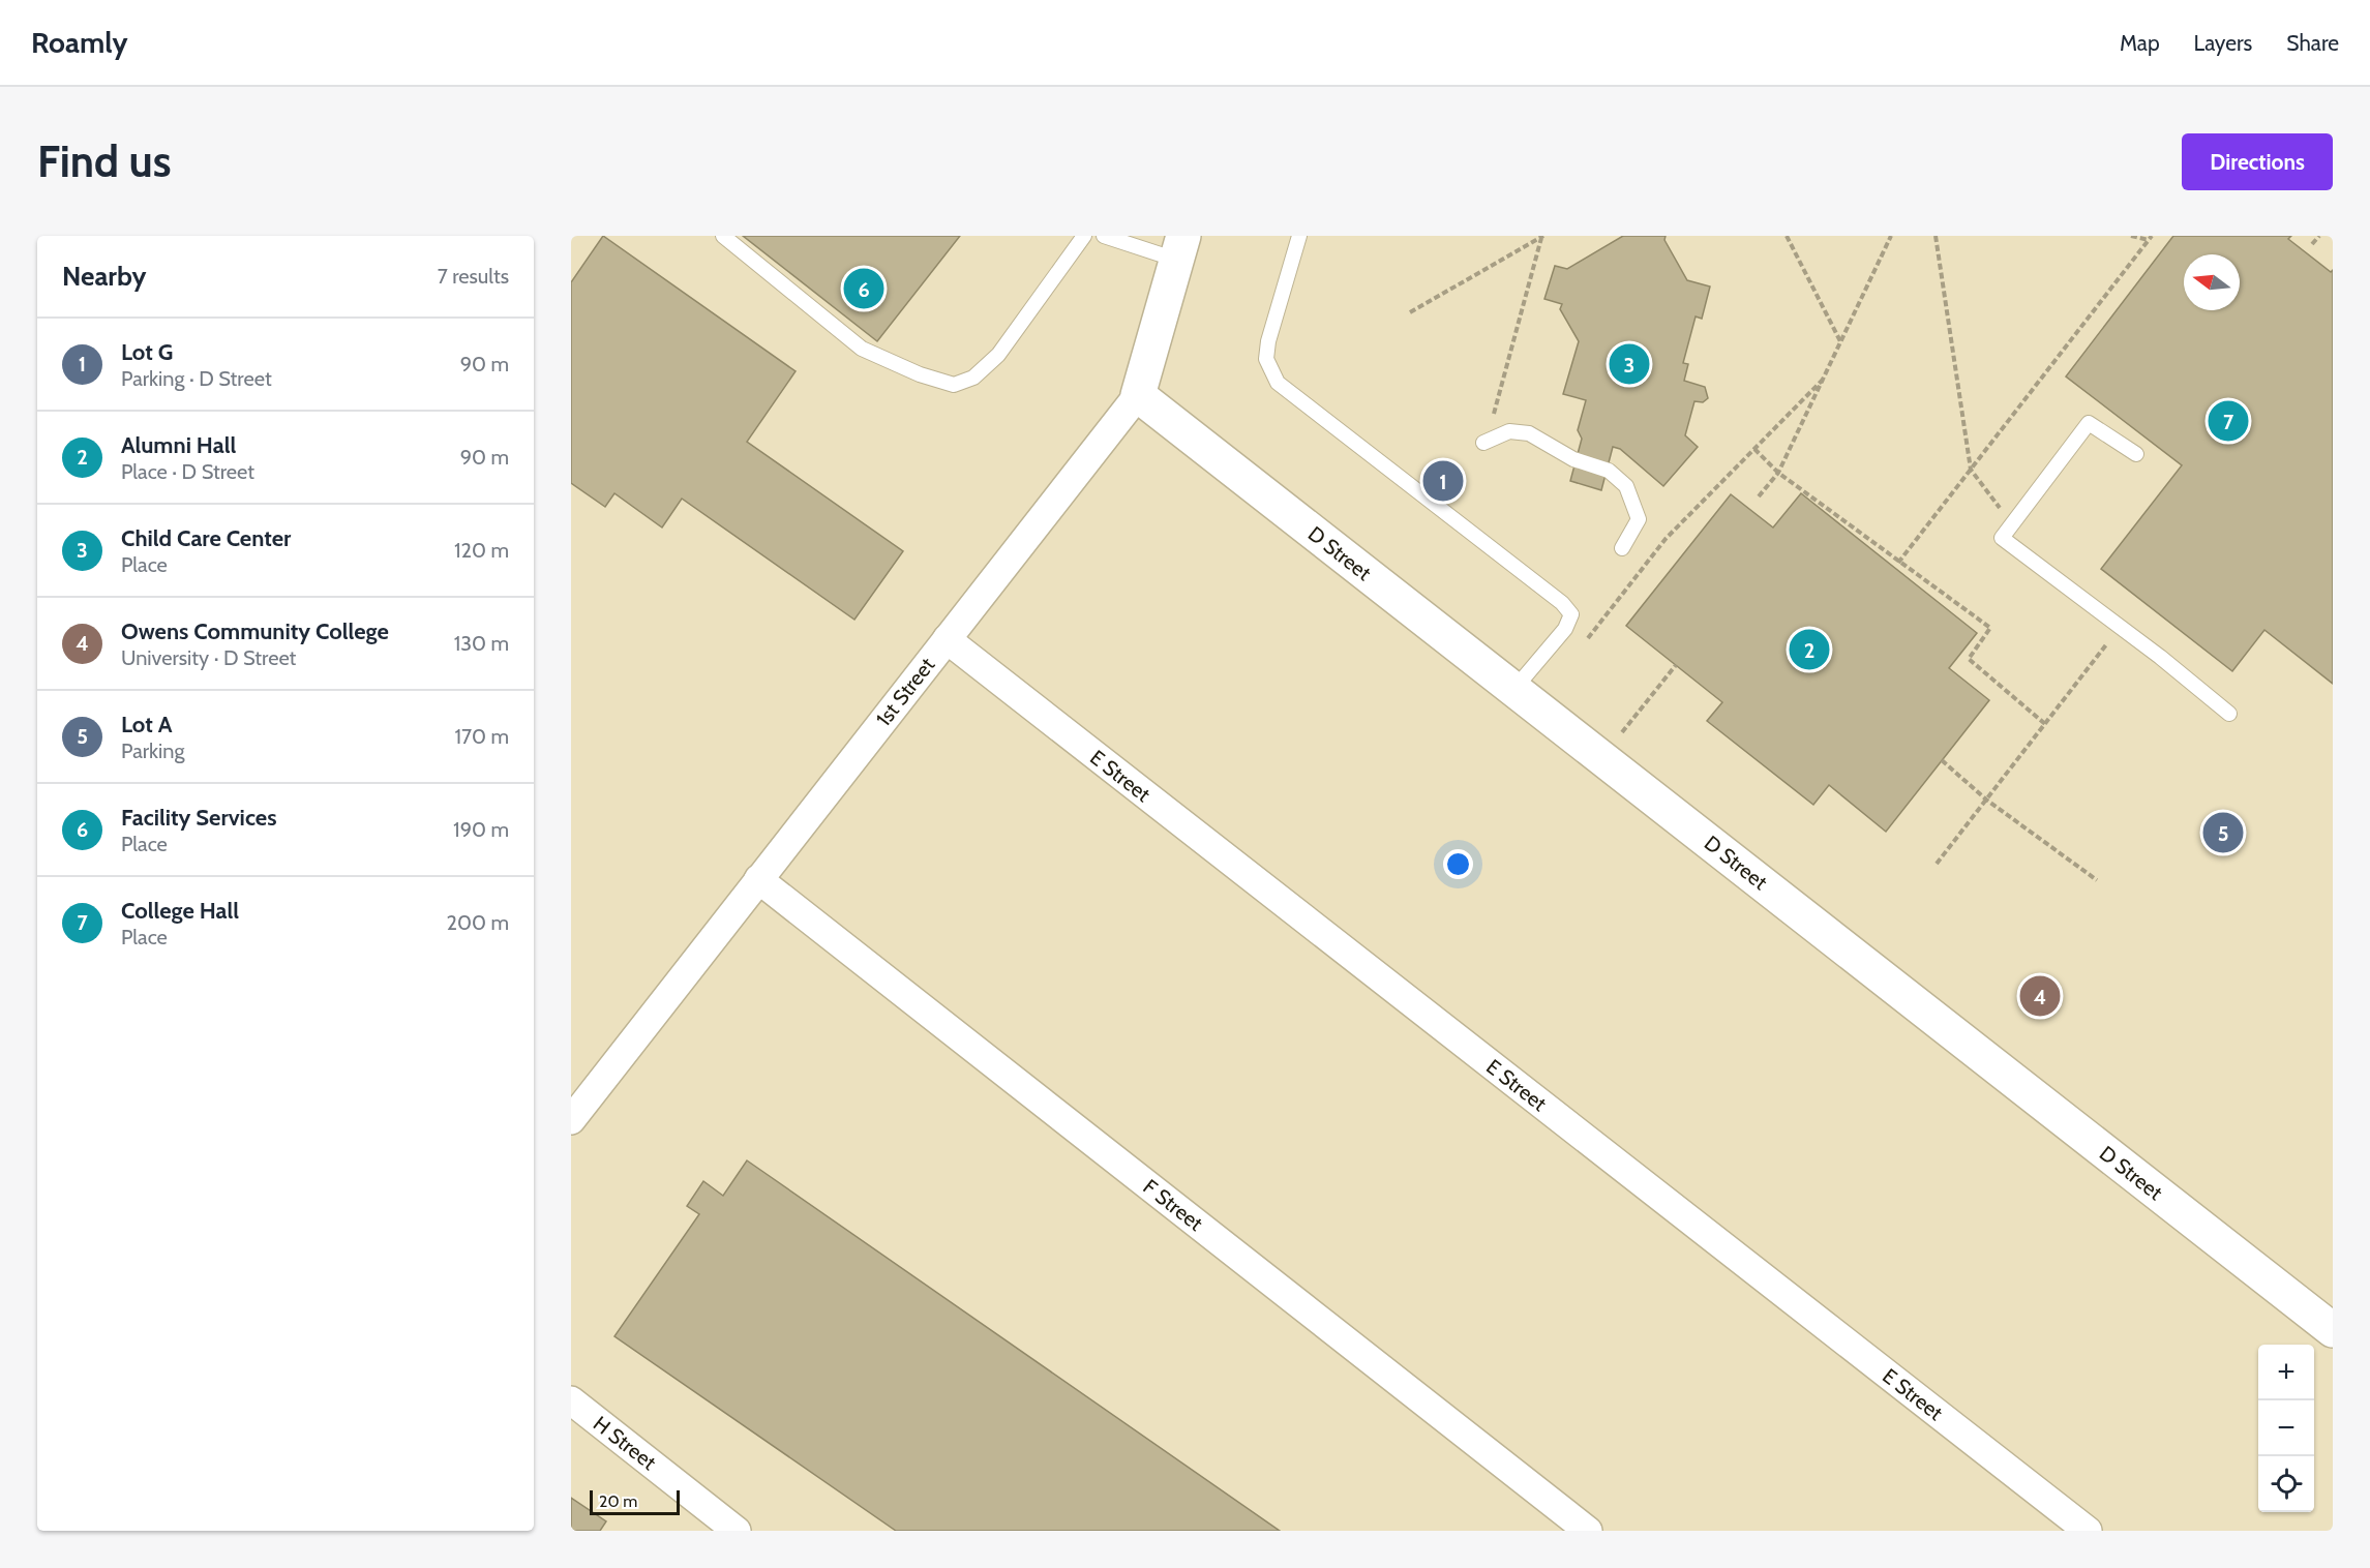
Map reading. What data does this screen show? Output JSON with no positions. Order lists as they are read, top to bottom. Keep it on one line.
{"streets":{"street":["D Street","1st Street","E Street","F Street","H Street"]},"crossings":[["D Street","1st Street"],["1st Street","E Street"],["1st Street","F Street"]],"scale_bar":"20 m","north":"left","page":{"header":"Roamly","nav":["Map","Layers","Share"],"buttons":"Directions","title":"Find us","heading":["Nearby","7 results"],"pins":["6","3","7","1","2","5","4"],"list":[{"mark":"1","name":"Lot G","note":"Parking · D Street","value":"90 m"},{"mark":"2","name":"Alumni Hall","note":"Place · D Street","value":"90 m"},{"mark":"3","name":"Child Care Center","note":"Place","value":"120 m"},{"mark":"4","name":"Owens Community College","note":"University · D Street","value":"130 m"},{"mark":"5","name":"Lot A","note":"Parking","value":"170 m"},{"mark":"6","name":"Facility Services","note":"Place","value":"190 m"},{"mark":"7","name":"College Hall","note":"Place","value":"200 m"}],"map_buttons":["+","−"],"scale":"20 m"}}
